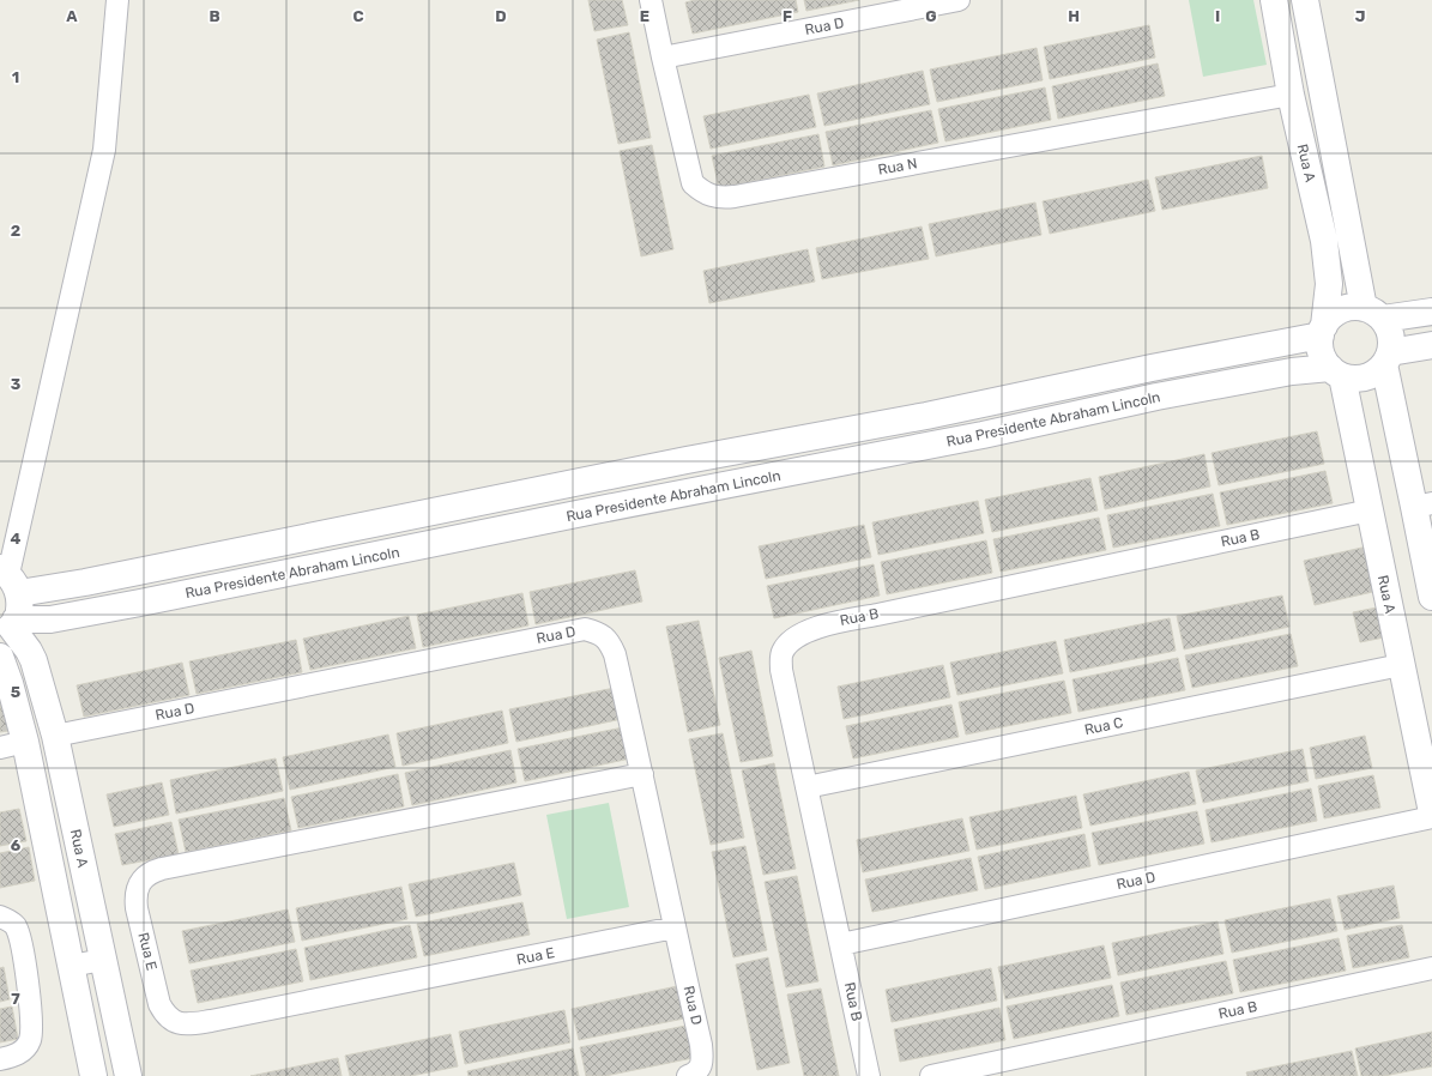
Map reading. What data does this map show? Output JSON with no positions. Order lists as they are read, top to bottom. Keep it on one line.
{"streets":{"street":["Rua D","Rua A","Rua N","Rua Presidente Abraham Lincoln","Rua B","Rua C","Rua E"]},"crossings":[["Rua D","Rua A"],["Rua D","Rua N"],["Rua D","Rua B"],["Rua D","Rua E"],["Rua A","Rua N"],["Rua A","Rua Presidente Abraham Lincoln"],["Rua A","Rua B"],["Rua A","Rua C"],["Rua B","Rua C"]],"grid":{"columns":["A","B","C","D","E","F","G","H","I","J"],"rows":["1","2","3","4","5","6","7"]}}
